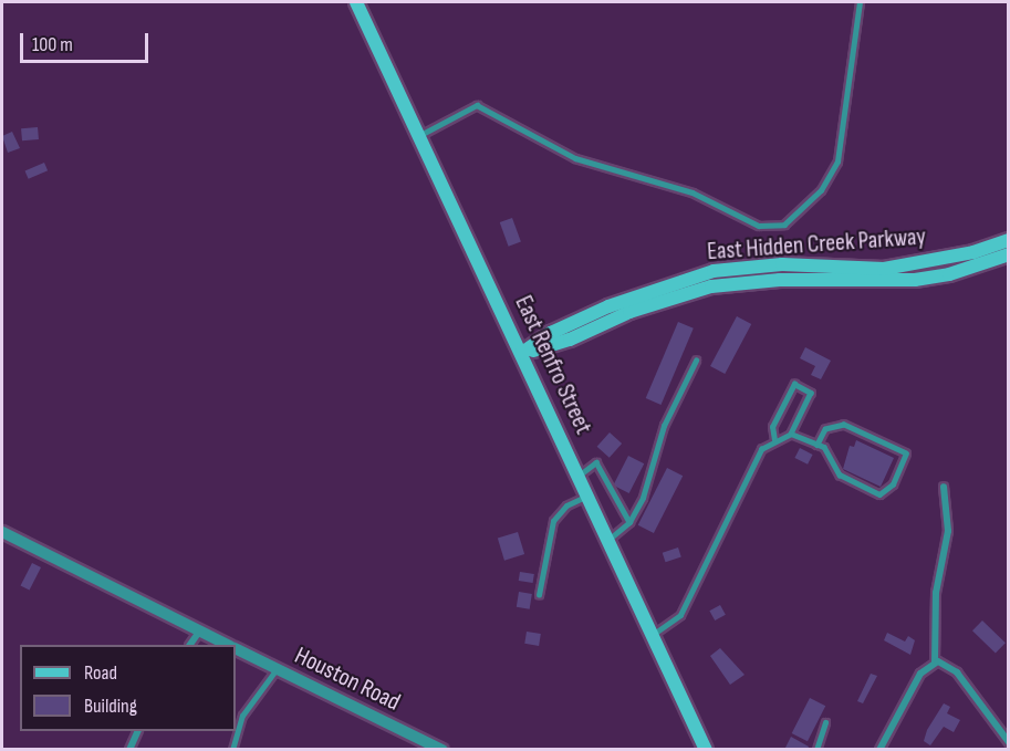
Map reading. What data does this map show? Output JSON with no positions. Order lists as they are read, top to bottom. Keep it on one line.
{"streets":{"main road":["East Hidden Creek Parkway","East Renfro Street"],"street":["Houston Road"]},"legend":["Road","Building"],"scale_bar":"100 m"}
